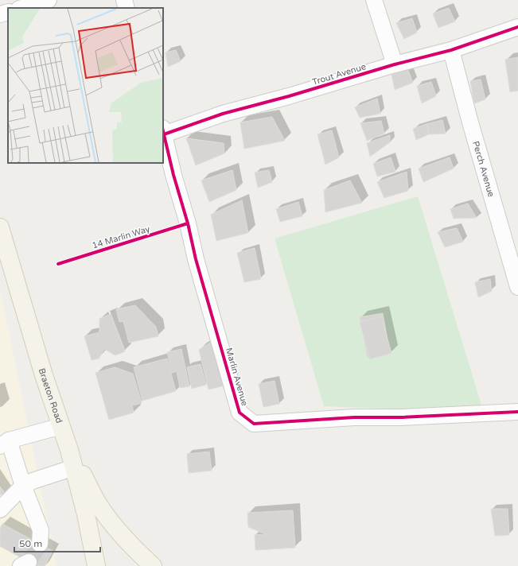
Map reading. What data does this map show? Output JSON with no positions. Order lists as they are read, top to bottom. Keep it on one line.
{"streets":{"main road":["Braeton Road"],"street":["Trout Avenue","Perch Avenue","Marlin Avenue"],"cycle path":["14 Marlin Way"]},"crossings":[["Trout Avenue","Perch Avenue"],["Trout Avenue","Marlin Avenue"]],"scale_bar":"50 m"}
